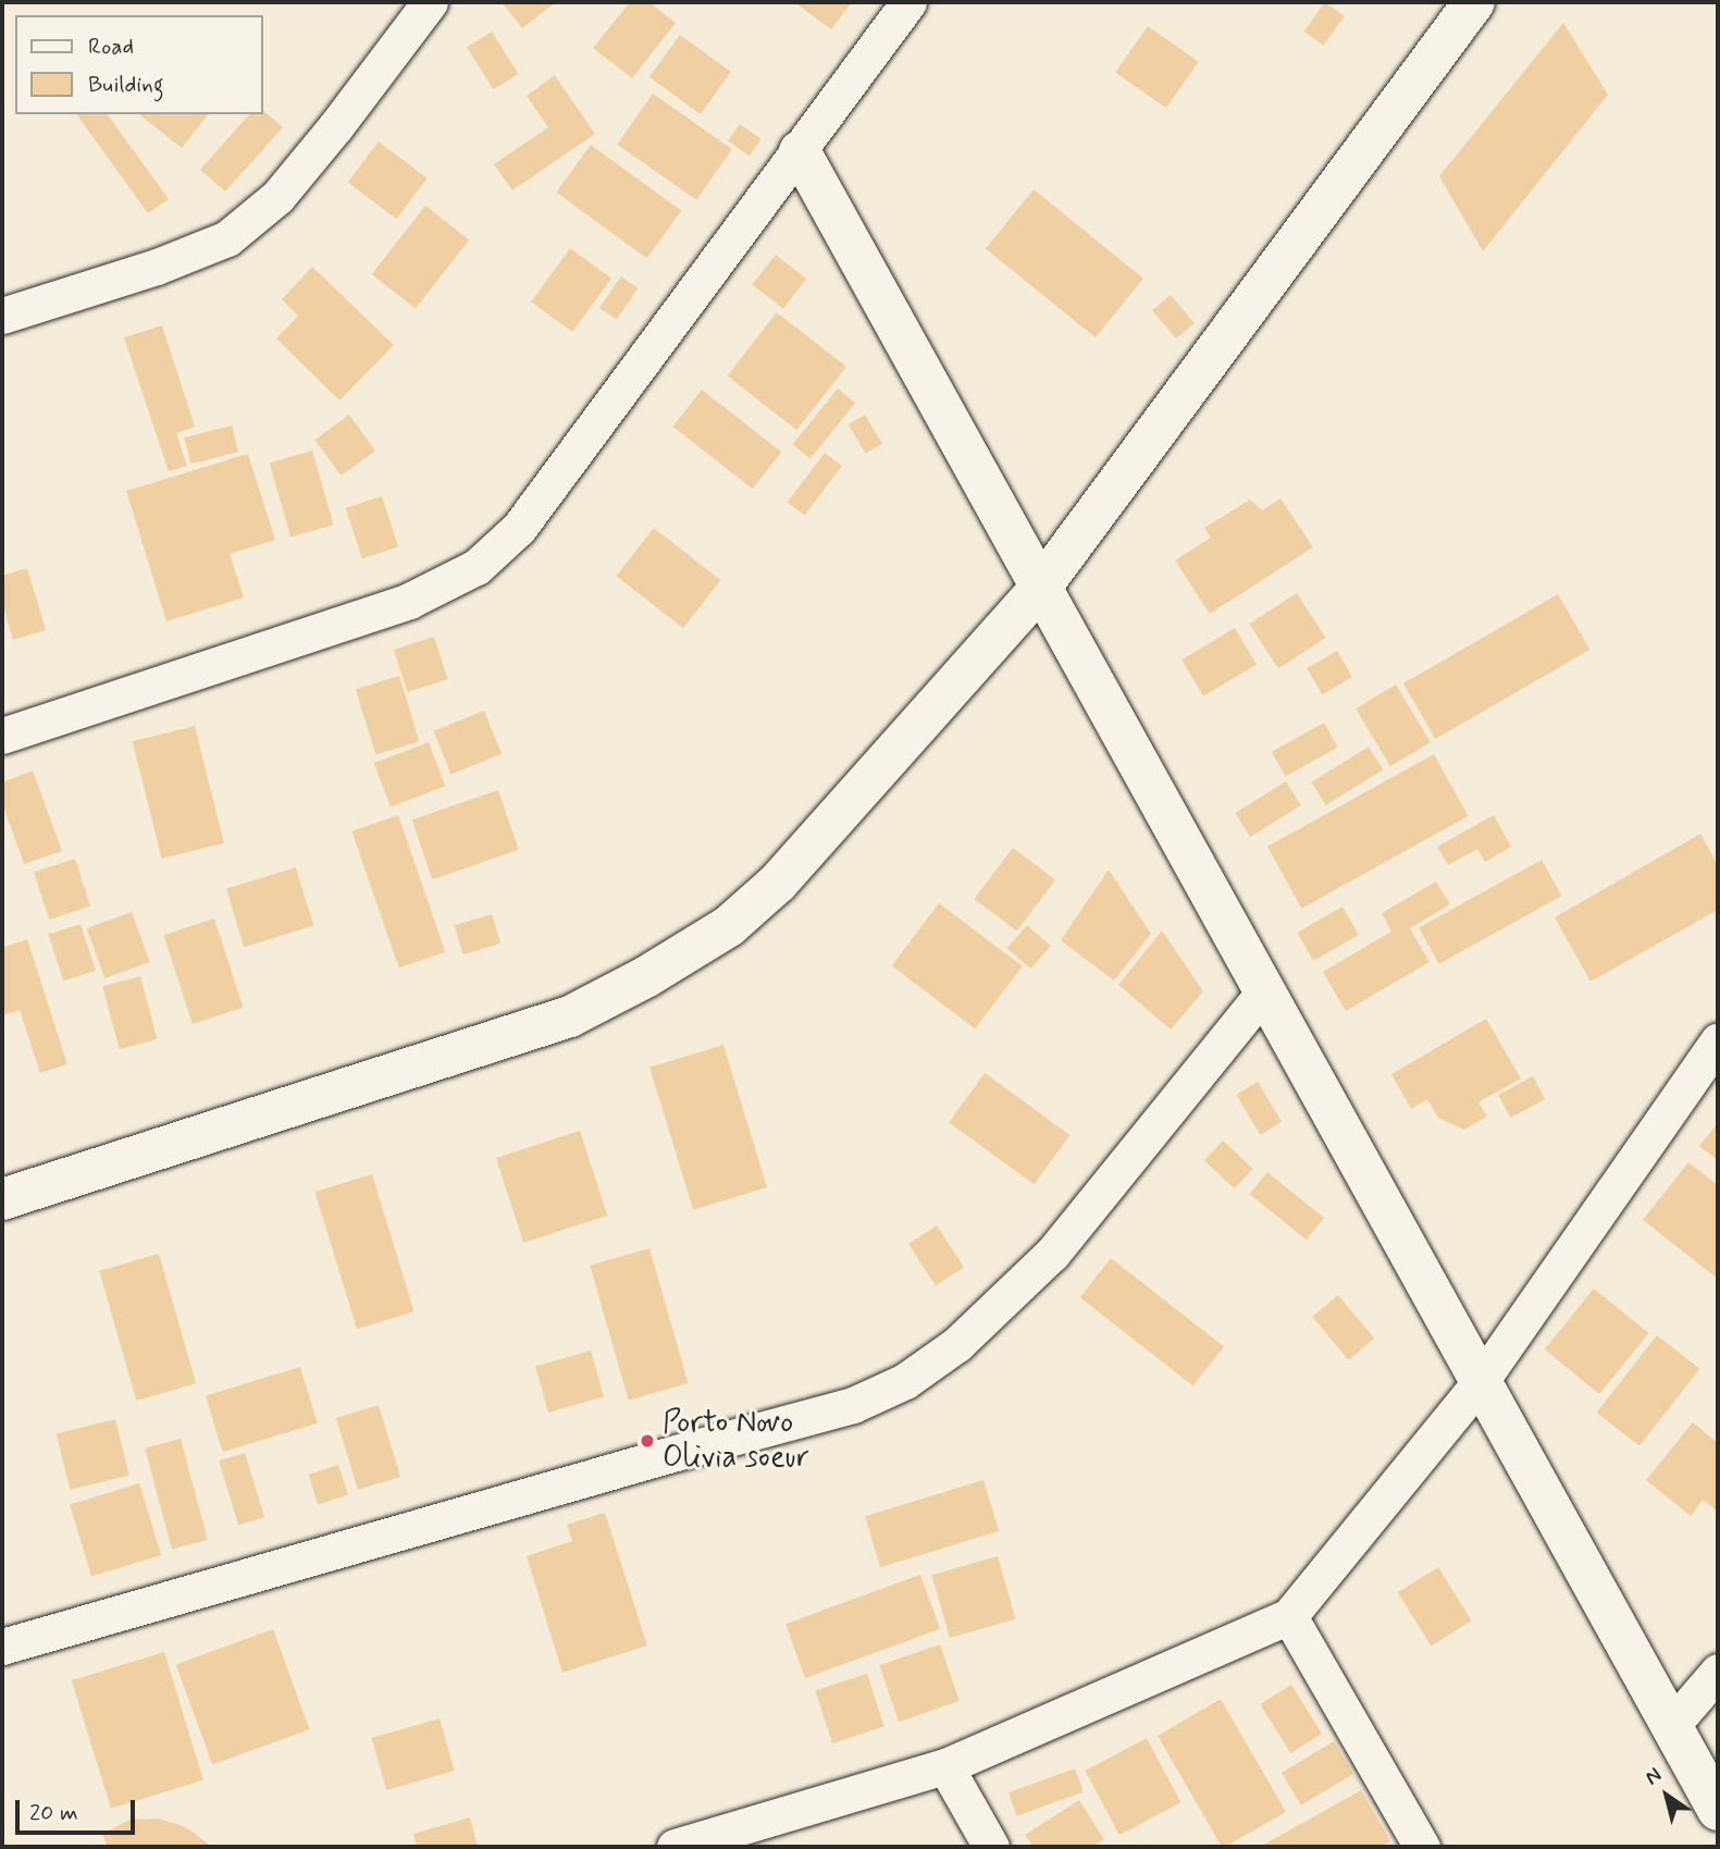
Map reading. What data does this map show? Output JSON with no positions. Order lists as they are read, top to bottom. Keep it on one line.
{"places":["Porto Novo Olivia soeur"],"legend":["Road","Building"],"scale_bar":"20 m","north":"top left"}
